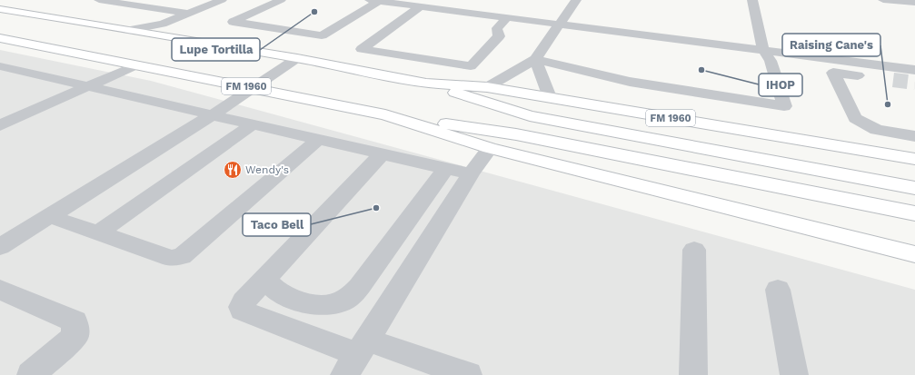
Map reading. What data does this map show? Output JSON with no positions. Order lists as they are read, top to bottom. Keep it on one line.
{"streets":{"main road":["FM 1960"]},"places":{"other":["Lupe Tortilla","IHOP","Raising Cane's","Taco Bell"],"restaurant":["Wendy's"]}}
